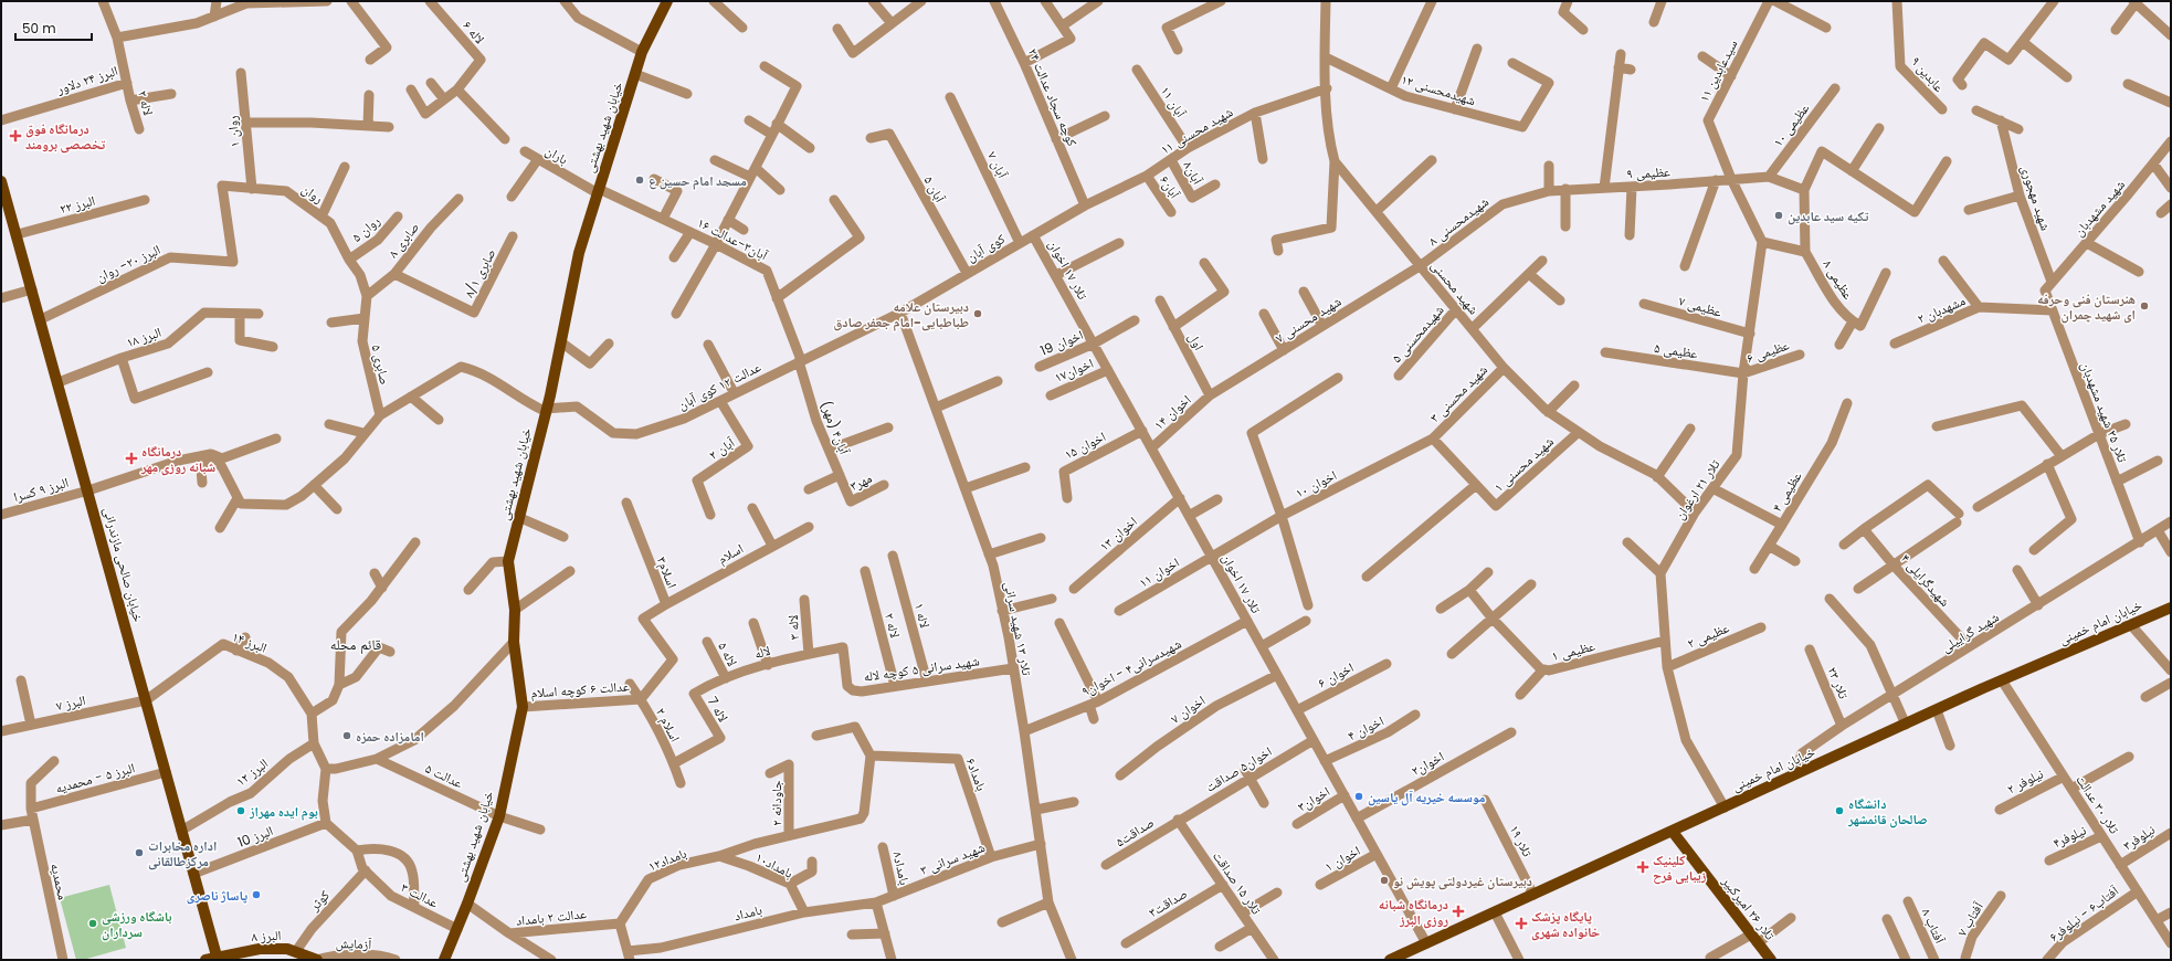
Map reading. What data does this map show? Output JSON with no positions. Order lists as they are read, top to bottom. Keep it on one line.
{"streets":{"main road":["خیابان شهید بهشتی","خیابان صالحی مازندرانی","خیابان امام خمینی","تلار ۲۶ امیرکبیر","البرز ۸"],"street":["لاله ۶","سیدعابدین ۱۱","عابدین ۹","البرز ۲۴ دلاور","شهیدمحسنی ۱۲","کوچه سجاد عدالت ۲۴","آبان ۱۱","لاله ۲","عظیمی ۱۰","شهید محسنی ۱۱","روان ۱","باران","آبان ۷","آبان۸","عظیمی ۹","آبان۶","آبان ۵","روان","شهید مهجوری","البرز ۲۲","شهید مشهدبان","شهیدمحسنی ۸","روان ۵","آبان۳-عدالت ۱۶","صابری ۸","کوی آبان","البرز ۲۰- روان","تلار ۱۷ اخوان","صابری ۸/۱","عظیمی ۸","شهید محسنی","عظیمی ۷","مشهدبان ۲","شهید محسنی ۷","شهیدمحسنی ۵","البرز ۱۸","اول","اخوان 19","عظیمی ۵","عظیمی ۶","صابری ۵","اخوان۱۷","عدالت ۱۲ کوی آبان","شهید محسنی ۳","اخوان ۱۴","تلار ۲۵ شهید مشهدبان","آبان۴ (مهر)","اخوان ۱۵","آبان ۲","شهید محسنی ۱","مهر۳","اخوان ۱۰","البرز ۹ کسرا","تلار ۲۱ ارغوان","عظیمی ۴","اخوان ۱۳","اسلام","اسلام۳","اخوان ۱۱","شهیدگرایلی ۴","لاله ۱","لاله ۳","تلار ۱۳ شهید سرانی","شهید گراییلی","عظیمی ۲","البرز ۱۴","عظیمی ۱","لاله","لاله ۵","شهیدسرانی۴ - اخوان۹","شهید سرانی ۵ کوچه لاله","اخوان ۶","تلار ۲۳","عدالت ۶ کوچه اسلام","البرز ۷","لاله 7","اخوان ۷","اسلام ۲","اخوان ۴","اخوان۲","اخوان۵ صداقت","البرز ۱۲","بامداد۶","عدالت ۵","البرز ۵ - محمدیه","نیلوفر ۲","اخوان۳","جاودانه ۲","تلار ۳۰ عدالت","صداقت۵","البرز 10","نیلوفر۴","نیلوفر۳","تلار ۱۹","شهید سرانی ۳","اخوان ۱","بامداد۱۲","بامداد۱۰","بامداد۸","محمدیه","تلار ۱۵ صداقت","عدالت ۳","کوثر","صداقت۳","بامداد","آفتاب۶ - نیلوفر۶","عدالت ۲ بامداد","آفتاب ۷","آفتاب ۸","آزمایش"]},"crossings":[["سیدعابدین ۱۱","عظیمی ۹"],["البرز ۲۴ دلاور","لاله ۲"],["شهیدمحسنی ۱۲","شهید محسنی"],["کوچه سجاد عدالت ۲۴","شهید محسنی ۱۱"],["کوچه سجاد عدالت ۲۴","کوی آبان"],["آبان ۱۱","شهید محسنی ۱۱"],["لاله ۲","شهید سرانی ۵ کوچه لاله"],["خیابان شهید بهشتی","باران"],["خیابان شهید بهشتی","آبان۳-عدالت ۱۶"],["خیابان شهید بهشتی","عدالت ۱۲ کوی آبان"],["خیابان شهید بهشتی","عدالت ۶ کوچه اسلام"],["خیابان شهید بهشتی","عدالت ۵"],["خیابان شهید بهشتی","عدالت ۳"],["خیابان شهید بهشتی","عدالت ۲ بامداد"],["شهید محسنی ۱۱","آبان۸"],["شهید محسنی ۱۱","آبان۶"],["شهید محسنی ۱۱","کوی آبان"],["شهید محسنی ۱۱","شهید محسنی"],["روان ۱","روان"],["باران","آبان۳-عدالت ۱۶"],["آبان ۷","کوی آبان"],["عظیمی ۹","شهیدمحسنی ۸"],["آبان ۵","کوی آبان"],["روان","روان ۵"],["روان","صابری ۸"],["روان","البرز ۲۰- روان"],["روان","صابری ۵"],["شهید مهجوری","شهید مشهدبان"],["البرز ۲۲","خیابان صالحی مازندرانی"],["شهید مشهدبان","تلار ۲۵ شهید مشهدبان"],["شهیدمحسنی ۸","شهید محسنی"],["شهیدمحسنی ۸","شهید محسنی ۷"],["آبان۳-عدالت ۱۶","عدالت ۱۲ کوی آبان"],["آبان۳-عدالت ۱۶","آبان۴ (مهر)"],["صابری ۸","صابری ۸/۱"],["کوی آبان","تلار ۱۷ اخوان"],["کوی آبان","عدالت ۱۲ کوی آبان"],["کوی آبان","تلار ۱۳ شهید سرانی"],["البرز ۲۰- روان","خیابان صالحی مازندرانی"],["تلار ۱۷ اخوان","اخوان 19"],["تلار ۱۷ اخوان","اخوان۱۷"],["تلار ۱۷ اخوان","اخوان ۱۴"],["تلار ۱۷ اخوان","اخوان ۱۵"],["تلار ۱۷ اخوان","اخوان ۱۰"],["تلار ۱۷ اخوان","اخوان ۱۳"],["تلار ۱۷ اخوان","اخوان ۱۱"],["تلار ۱۷ اخوان","خیابان امام خمینی"],["تلار ۱۷ اخوان","شهیدسرانی۴ - اخوان۹"],["تلار ۱۷ اخوان","اخوان ۶"],["تلار ۱۷ اخوان","اخوان ۷"],["تلار ۱۷ اخوان","اخوان ۴"],["تلار ۱۷ اخوان","اخوان۲"],["تلار ۱۷ اخوان","اخوان۵ صداقت"],["تلار ۱۷ اخوان","اخوان۳"],["تلار ۱۷ اخوان","اخوان ۱"],["عظیمی ۸","تلار ۲۱ ارغوان"],["شهید محسنی","شهید محسنی ۷"],["شهید محسنی","شهیدمحسنی ۵"],["شهید محسنی","شهید محسنی ۳"],["شهید محسنی","شهید محسنی ۱"],["شهید محسنی","تلار ۲۱ ارغوان"],["عظیمی ۷","تلار ۲۱ ارغوان"],["مشهدبان ۲","تلار ۲۵ شهید مشهدبان"],["شهید محسنی ۷","اول"],["شهید محسنی ۷","اخوان ۱۴"],["البرز ۱۸","خیابان صالحی مازندرانی"],["اول","اخوان ۱۴"],["عظیمی ۵","عظیمی ۶"],["عظیمی ۵","تلار ۲۱ ارغوان"],["عظیمی ۶","تلار ۲۱ ارغوان"],["عدالت ۱۲ کوی آبان","آبان۴ (مهر)"],["عدالت ۱۲ کوی آبان","آبان ۲"],["عدالت ۱۲ کوی آبان","تلار ۱۳ شهید سرانی"],["شهید محسنی ۳","شهید محسنی ۱"],["شهید محسنی ۳","اخوان ۱۰"],["تلار ۲۵ شهید مشهدبان","شهید گراییلی"],["آبان۴ (مهر)","مهر۳"],["شهید محسنی ۱","اخوان ۱۰"],["اخوان ۱۰","اخوان ۱۱"],["البرز ۹ کسرا","خیابان صالحی مازندرانی"],["تلار ۲۱ ارغوان","عظیمی ۴"],["اسلام","اسلام۳"],["خیابان صالحی مازندرانی","البرز ۱۴"],["خیابان صالحی مازندرانی","البرز ۷"],["خیابان صالحی مازندرانی","البرز ۱۲"],["خیابان صالحی مازندرانی","البرز ۵ - محمدیه"],["خیابان صالحی مازندرانی","البرز 10"],["خیابان صالحی مازندرانی","البرز ۸"],["اسلام۳","عدالت ۶ کوچه اسلام"],["اسلام۳","اسلام ۲"],["شهیدگرایلی ۴","شهید گراییلی"],["لاله ۱","شهید سرانی ۵ کوچه لاله"],["خیابان امام خمینی","شهید گراییلی"],["خیابان امام خمینی","تلار ۳۰ عدالت"],["خیابان امام خمینی","تلار ۱۹"],["خیابان امام خمینی","تلار ۲۶ امیرکبیر"],["لاله ۳","لاله"],["تلار ۱۳ شهید سرانی","شهیدسرانی۴ - اخوان۹"],["تلار ۱۳ شهید سرانی","شهید سرانی ۵ کوچه لاله"],["تلار ۱۳ شهید سرانی","شهید سرانی ۳"],["شهید گراییلی","تلار ۲۳"],["البرز ۱۴","البرز ۷"],["البرز ۱۴","البرز ۱۲"],["لاله","لاله ۵"],["لاله","شهید سرانی ۵ کوچه لاله"],["لاله","لاله 7"],["عدالت ۶ کوچه اسلام","اسلام ۲"],["لاله 7","اسلام ۲"],["اخوان۵ صداقت","صداقت۵"],["اخوان۵ صداقت","تلار ۱۵ صداقت"],["بامداد۶","شهید سرانی ۳"],["بامداد۶","بامداد۱۲"],["البرز ۵ - محمدیه","محمدیه"],["نیلوفر ۲","تلار ۳۰ عدالت"],["جاودانه ۲","بامداد۱۲"],["تلار ۳۰ عدالت","نیلوفر۴"],["تلار ۳۰ عدالت","نیلوفر۳"],["تلار ۳۰ عدالت","آفتاب۶ - نیلوفر۶"],["صداقت۵","تلار ۱۵ صداقت"],["البرز 10","عدالت ۳"],["شهید سرانی ۳","بامداد۸"],["شهید سرانی ۳","بامداد"],["بامداد۱۲","بامداد۱۰"],["بامداد۱۲","عدالت ۲ بامداد"],["بامداد۱۰","بامداد"],["تلار ۱۵ صداقت","صداقت۳"],["عدالت ۳","کوثر"],["کوثر","البرز ۸"],["البرز ۸","آزمایش"]],"districts":["قائم محله"],"places":{"health":["درمانگاه فوق تخصصی برومند","درمانگاه شبانه روزی مهر","کلینیک زیبایی فرح","درمانگاه شبانه روزی البرز","پایگاه پزشک خانواده شهری"],"other":["مسجد امام حسین ع","تکیه سید عابدین","هنرستان فنی وحرفه ای شهید چمران","دبیرستان علامه طباطبایی-امام جعفر صادق","امامزاده حمزه","موسسه خیریه آل یاسین","بوم ایده مهراز","دانشگاه صالحان قائمشهر","اداره مخابرات مرکزطالقانی","دبیرستان غیردولتی پویش نو","پاساژ ناصری","باشگاه ورزشی سرداران"]},"scale_bar":"50 m"}
